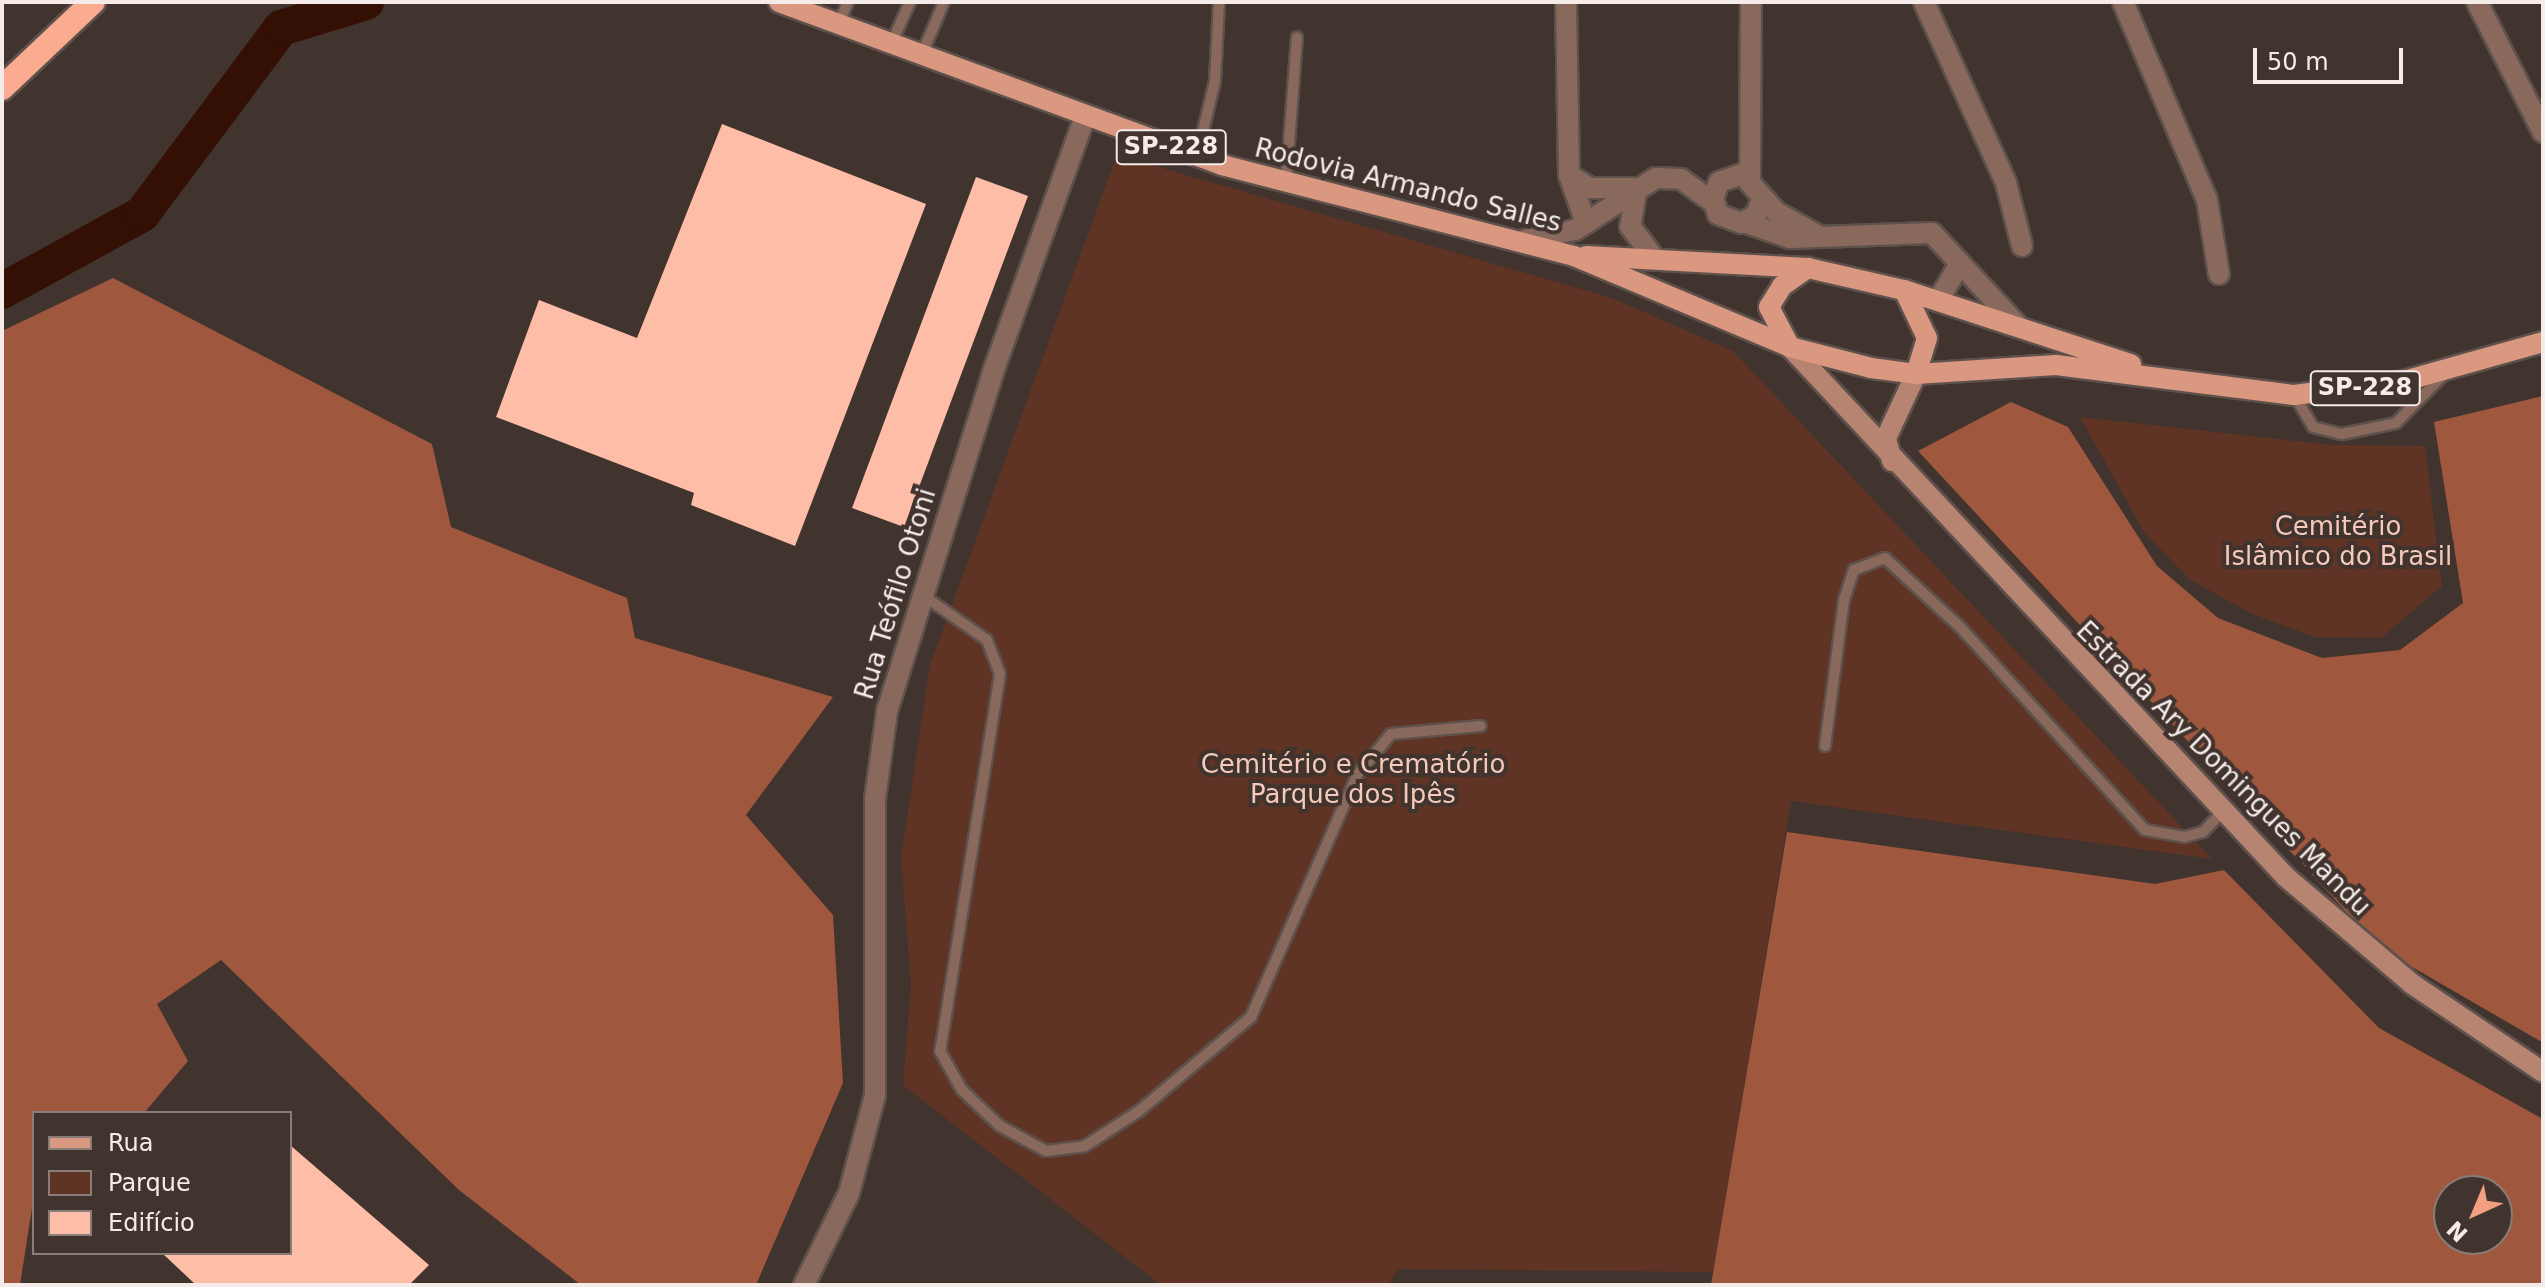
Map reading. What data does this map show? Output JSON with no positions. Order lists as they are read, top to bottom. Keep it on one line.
{"streets":{"main road":["SP-228","Rodovia Armando Salles"],"street":["Rua Teófilo Otoni","Estrada Ary Domingues Mandu"]},"crossings":[["Rodovia Armando Salles","Rua Teófilo Otoni"],["Rodovia Armando Salles","Estrada Ary Domingues Mandu"]],"parks":["Cemitério Islâmico do Brasil","Cemitério e Crematório Parque dos Ipês"],"legend":["Rua","Parque","Edifício"],"scale_bar":"50 m","north":"bottom left"}
